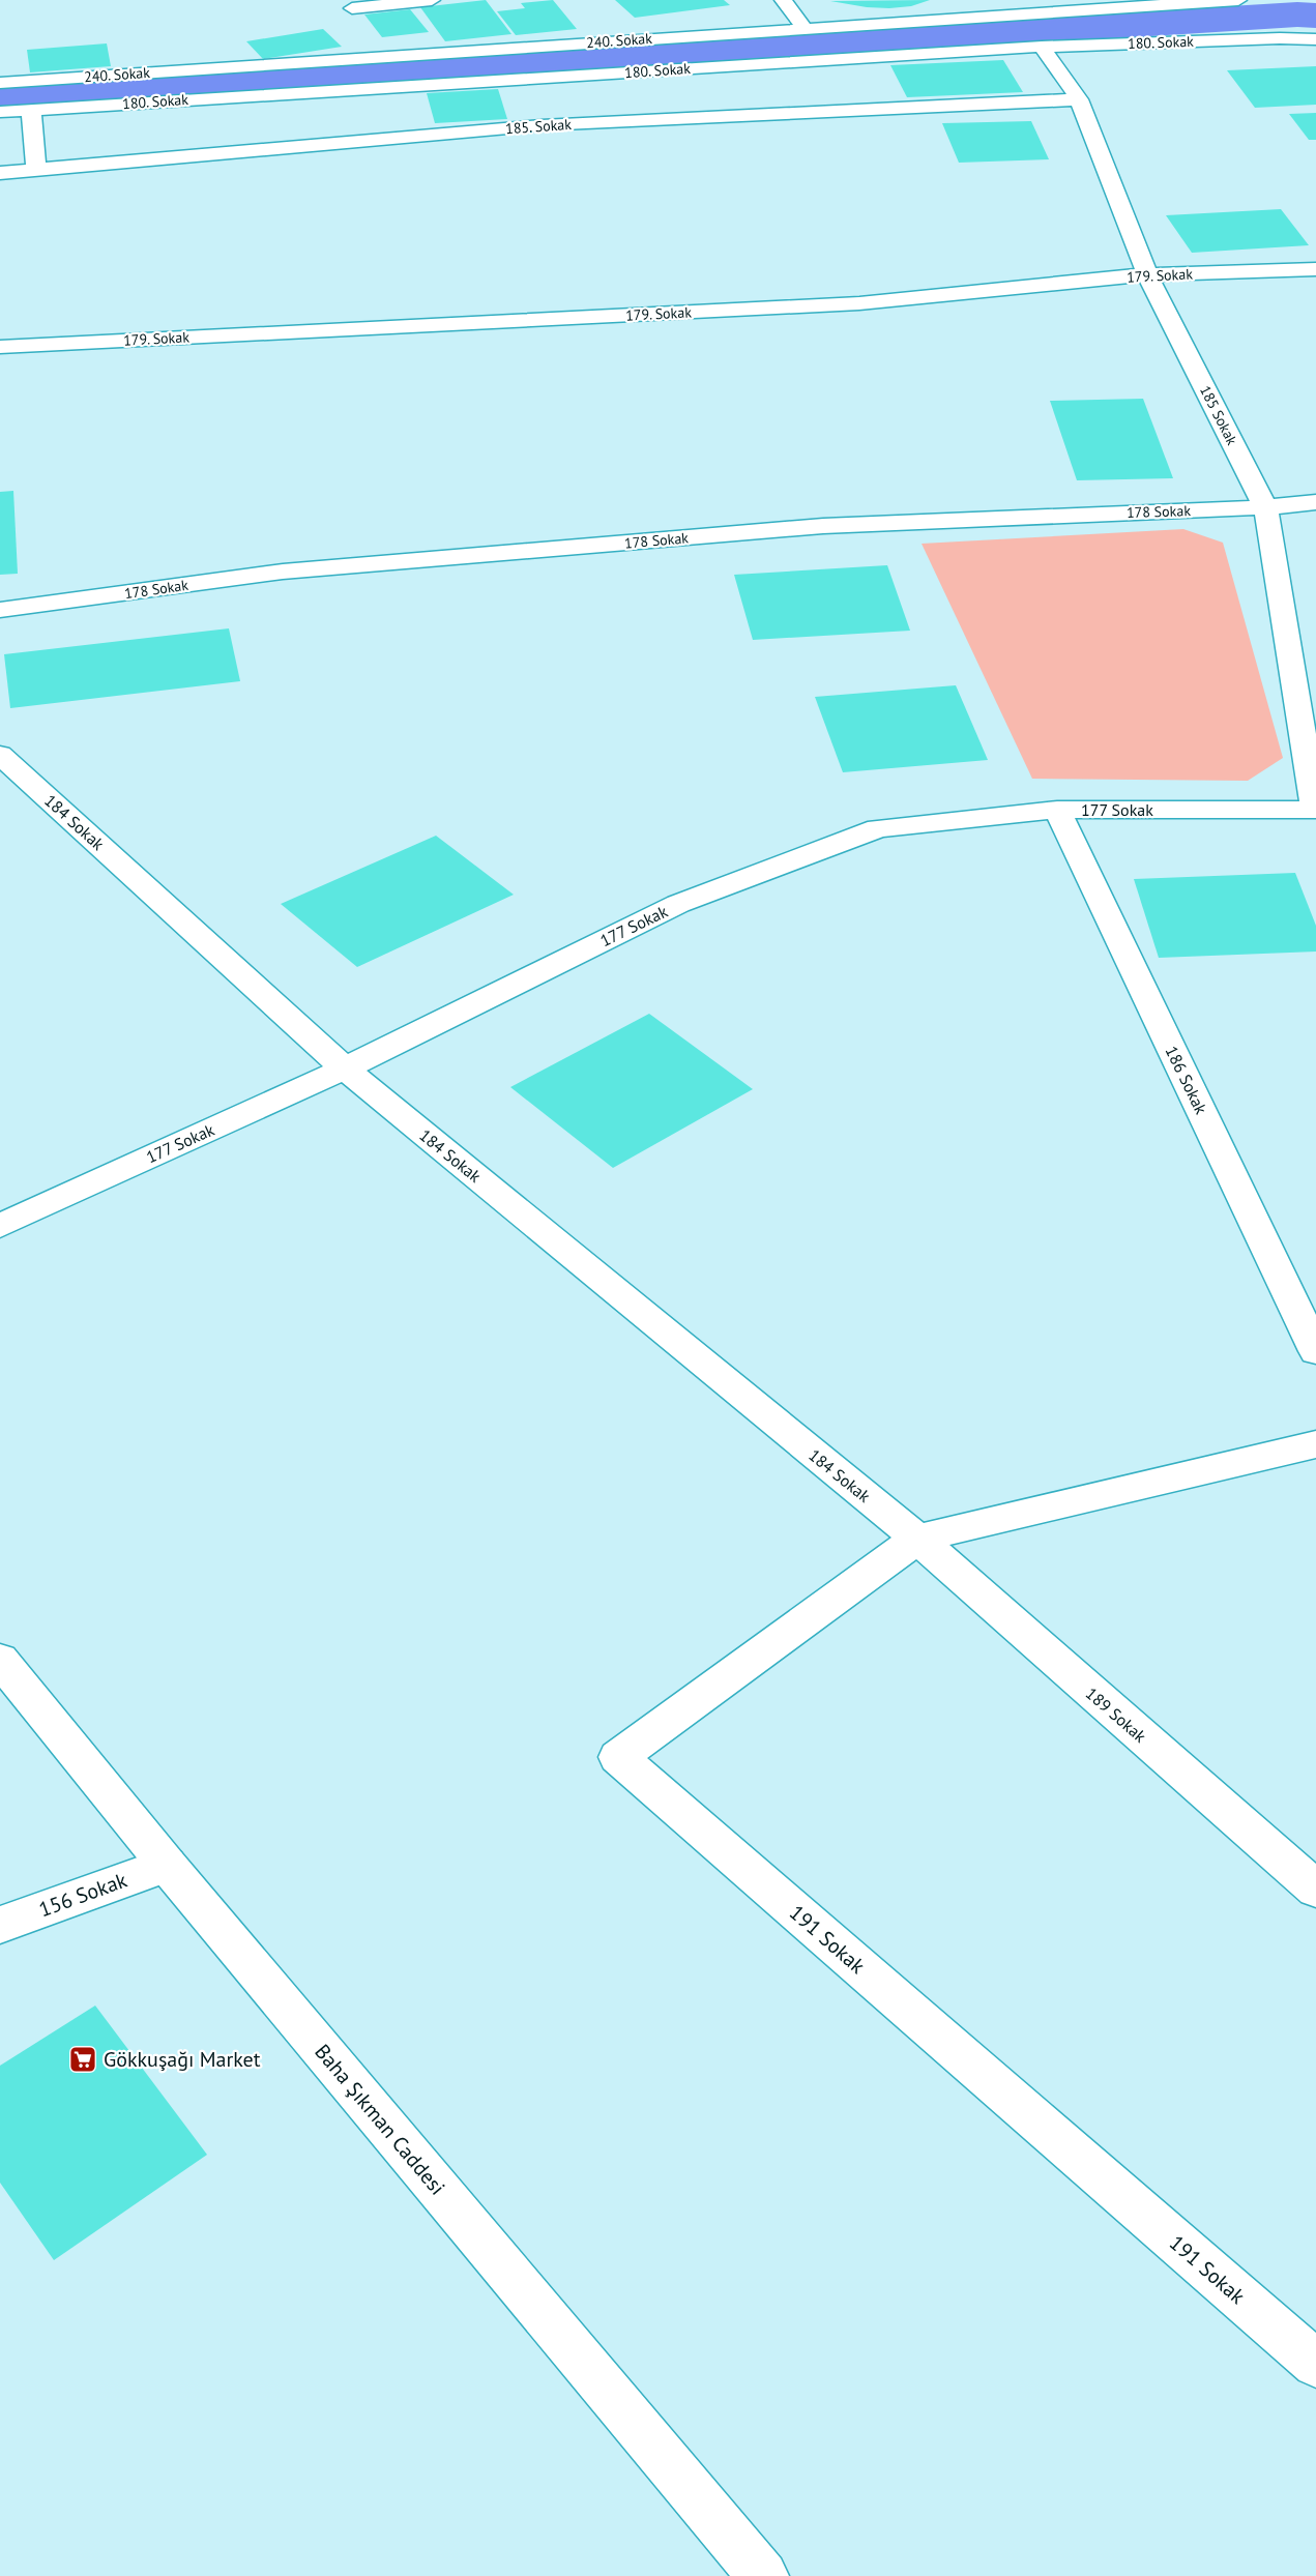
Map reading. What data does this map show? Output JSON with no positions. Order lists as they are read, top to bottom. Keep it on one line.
{"streets":{"street":["240. Sokak","180. Sokak","185. Sokak","179. Sokak","185 Sokak","178 Sokak","177 Sokak","184 Sokak","186 Sokak","189 Sokak","156 Sokak","191 Sokak","Baha Şıkman Caddesi"]},"crossings":[["180. Sokak","185 Sokak"],["185. Sokak","185 Sokak"],["179. Sokak","185 Sokak"],["185 Sokak","178 Sokak"],["185 Sokak","177 Sokak"],["177 Sokak","184 Sokak"],["177 Sokak","186 Sokak"],["184 Sokak","189 Sokak"],["184 Sokak","191 Sokak"],["189 Sokak","191 Sokak"],["156 Sokak","Baha Şıkman Caddesi"]],"places":{"supermarket":["Gökkuşağı Market"]}}
